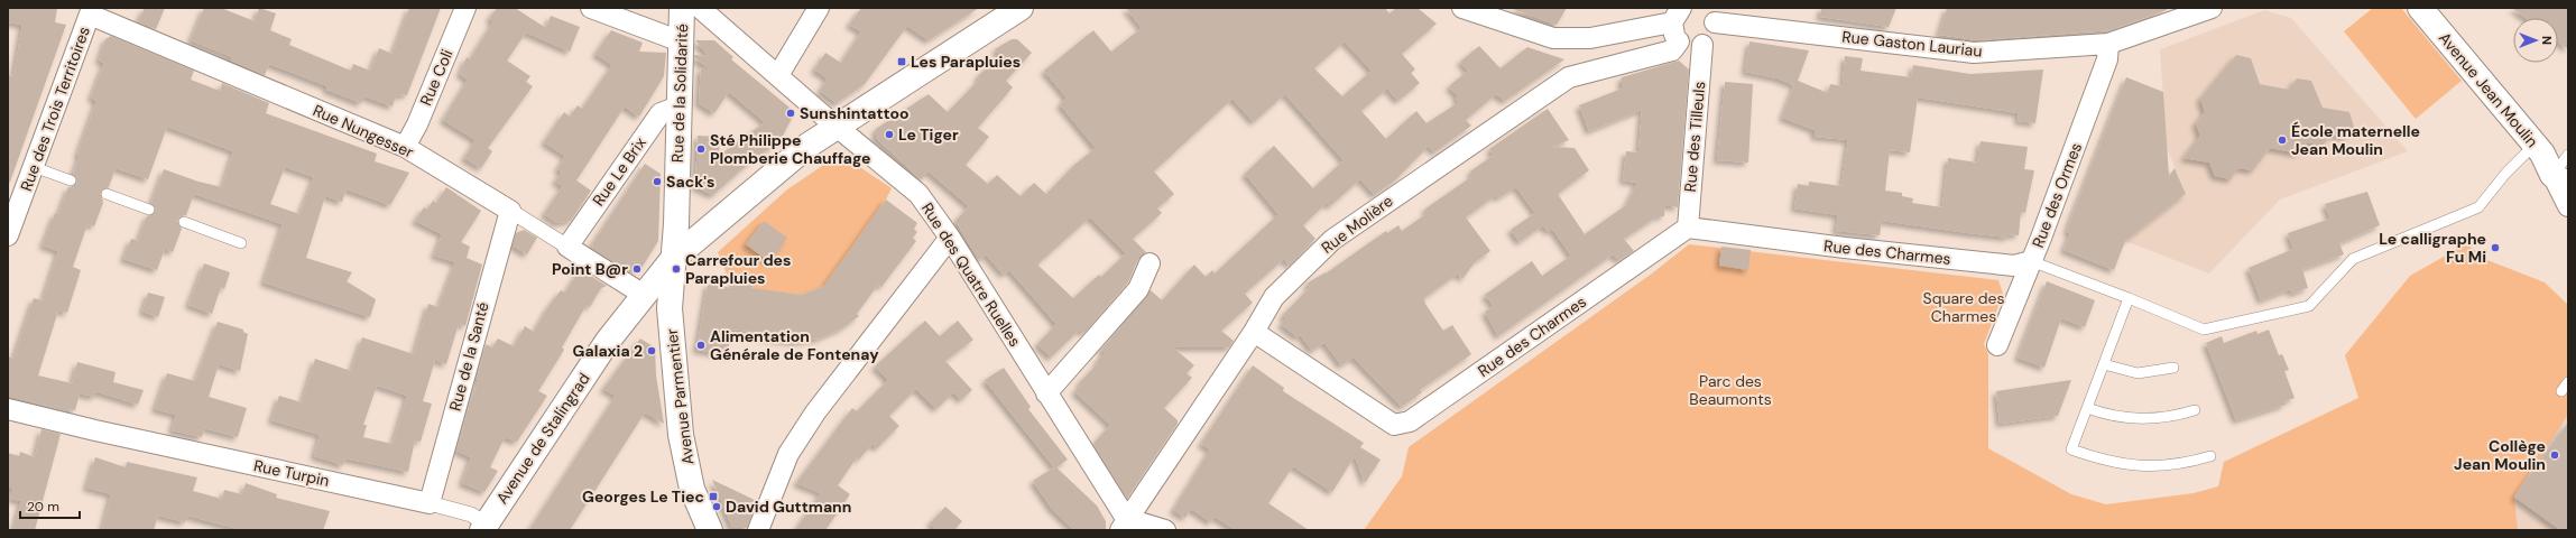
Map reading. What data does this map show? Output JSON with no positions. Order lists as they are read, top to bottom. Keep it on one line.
{"streets":{"main road":["Avenue Jean Moulin","Rue de la Solidarité","Avenue Parmentier","Avenue de Stalingrad"],"street":["Rue Gaston Lauriau","Rue Coli","Rue des Trois Territoires","Rue Nungesser","Rue des Tilleuls","Rue Le Brix","Rue des Ormes","Rue Molière","Rue des Charmes","Rue des Quatre Ruelles","Rue de la Santé","Rue Turpin"]},"crossings":[["Rue Gaston Lauriau","Rue des Ormes"],["Rue Coli","Rue Nungesser"],["Rue de la Solidarité","Rue Le Brix"],["Rue de la Solidarité","Avenue Parmentier"],["Rue de la Solidarité","Avenue de Stalingrad"],["Rue des Trois Territoires","Rue Nungesser"],["Rue Nungesser","Rue Le Brix"],["Rue Nungesser","Rue de la Santé"],["Rue Nungesser","Avenue de Stalingrad"],["Rue des Tilleuls","Rue des Charmes"],["Rue des Ormes","Rue des Charmes"],["Rue Molière","Rue des Charmes"],["Rue Molière","Rue des Quatre Ruelles"],["Rue des Quatre Ruelles","Avenue de Stalingrad"],["Rue de la Santé","Rue Turpin"],["Avenue Parmentier","Avenue de Stalingrad"],["Avenue de Stalingrad","Rue Turpin"]],"parks":["Square des Charmes","Parc des Beaumonts"],"places":{"transit":["Les Parapluies","Georges Le Tiec"],"other":["Sunshintattoo","Le Tiger","École maternelle Jean Moulin","Sté Philippe Plomberie Chauffage","Sack's","Le calligraphe Fu Mi","Point B@r","Carrefour des Parapluies","Alimentation Générale de Fontenay","Galaxia 2","Collège Jean Moulin","David Guttmann"]},"scale_bar":"20 m","north":"right"}
